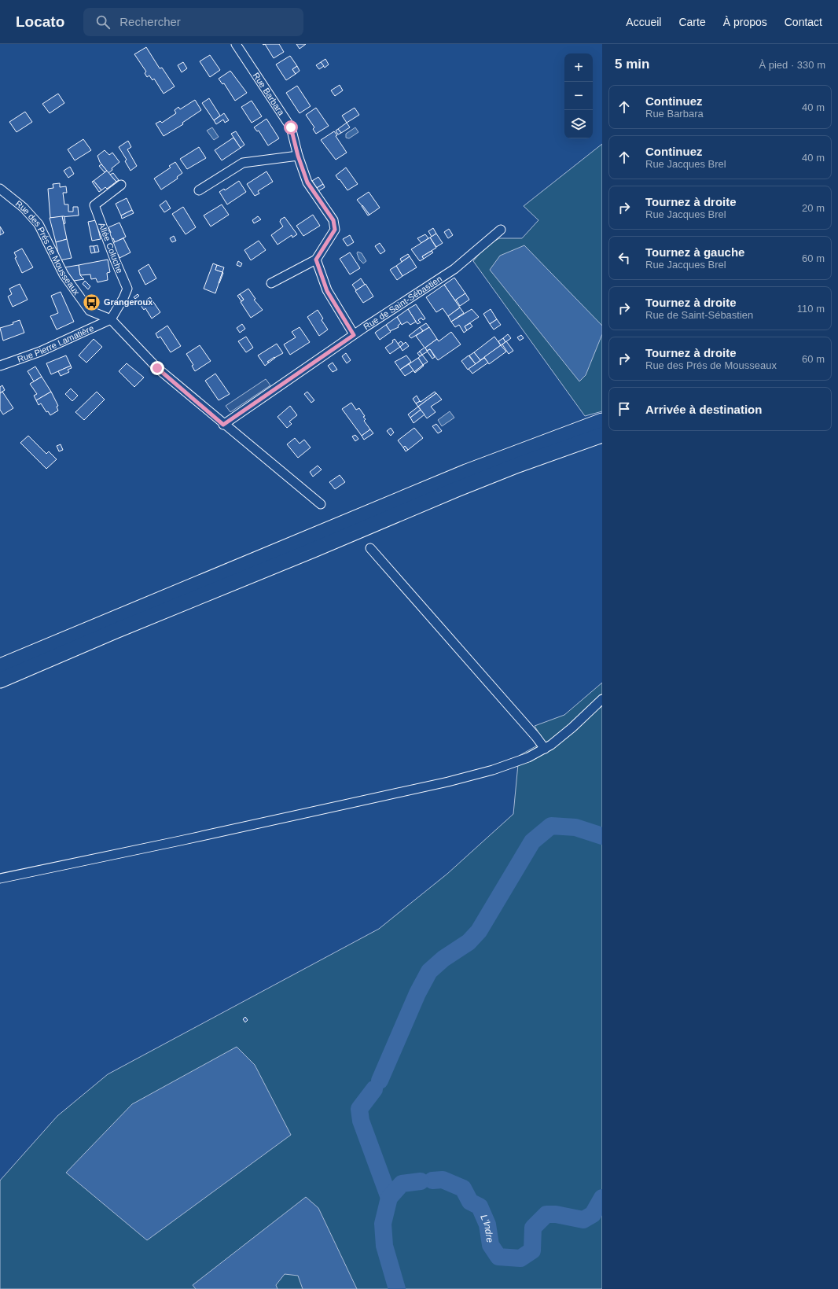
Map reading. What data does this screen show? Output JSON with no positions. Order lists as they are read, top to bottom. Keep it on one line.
{"streets":{"street":["Rue Barbara","Allée Coluche","Rue des Prés de Mousseaux","Rue de Saint-Sébastien","Rue Pierre Lamatière"]},"crossings":[["Allée Coluche","Rue des Prés de Mousseaux"],["Allée Coluche","Rue Pierre Lamatière"],["Rue des Prés de Mousseaux","Rue de Saint-Sébastien"],["Rue des Prés de Mousseaux","Rue Pierre Lamatière"]],"water":["L'Indre"],"places":{"bus stop":["Grangeroux"]},"page":{"header":"Locato","search":"Rechercher","nav":["Accueil","Carte","À propos","Contact"],"heading":["5 min","À pied · 330 m"],"map_buttons":["+","−"],"list":[["Continuez","Rue Barbara","40 m"],["Continuez","Rue Jacques Brel","40 m"],["Tournez à droite","Rue Jacques Brel","20 m"],["Tournez à gauche","Rue Jacques Brel","60 m"],["Tournez à droite","Rue de Saint-Sébastien","110 m"],["Tournez à droite","Rue des Prés de Mousseaux","60 m"],"Arrivée à destination"]}}
